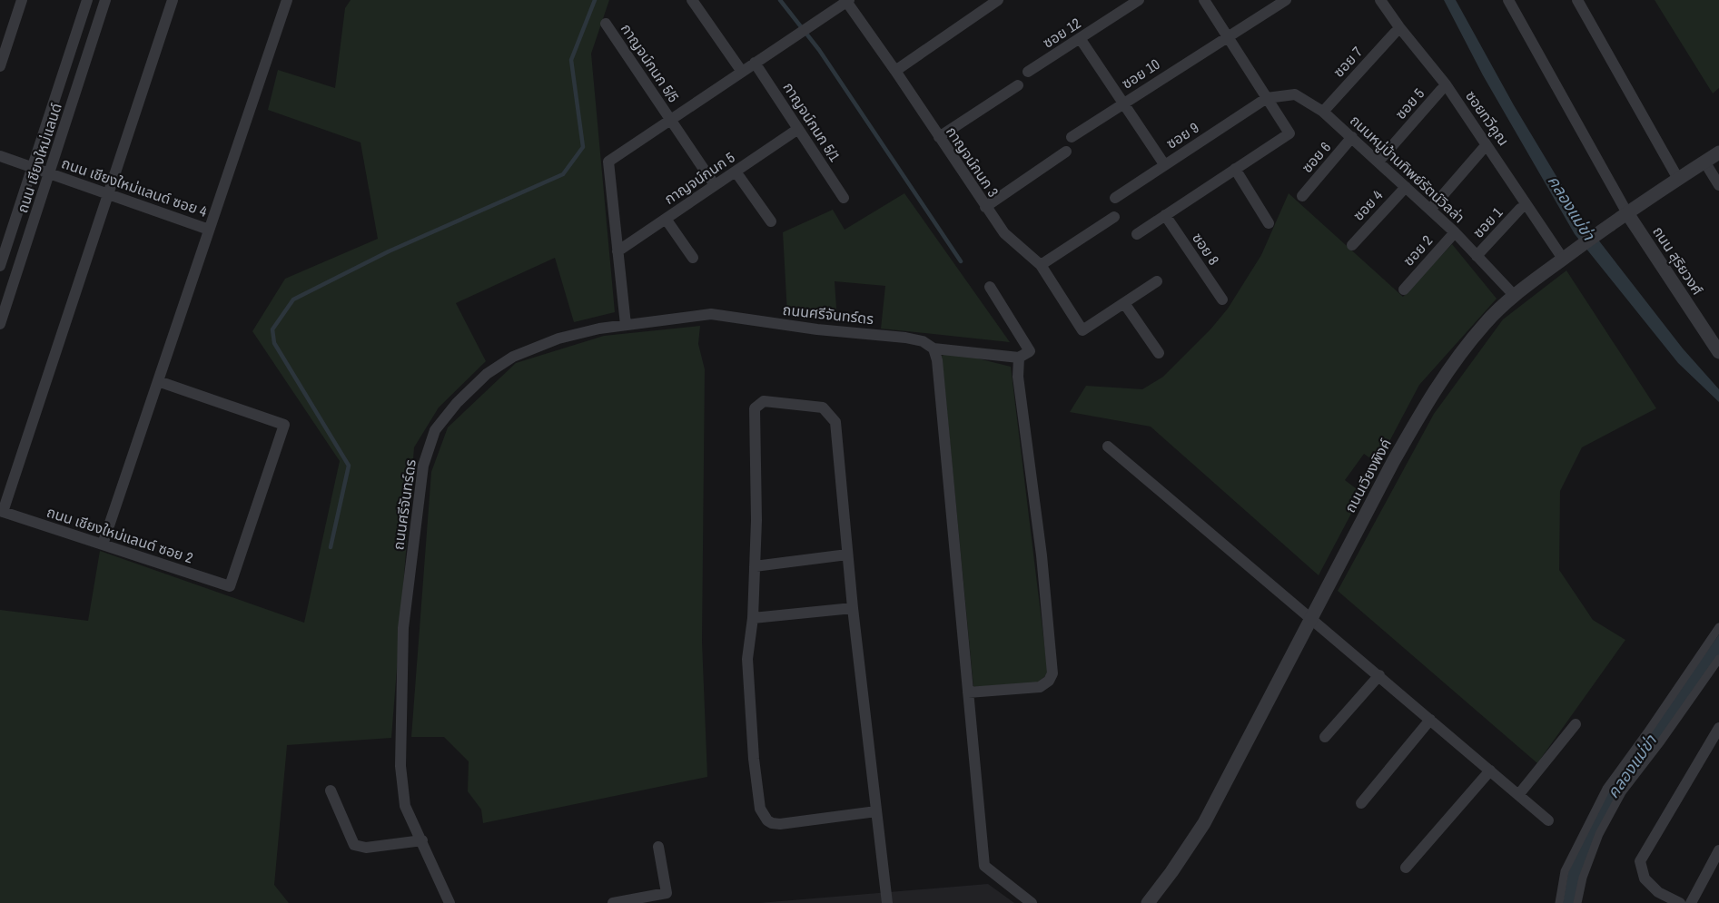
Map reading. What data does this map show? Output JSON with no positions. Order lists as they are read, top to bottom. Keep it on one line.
{"streets":{"street":["ซอย 12","ซอย 7","กาญจน์กนก 5/5","ซอย 10","ซอย 5","ซอยทวีคูณ","กาญจน์กนก 5/1","ซอย 9","ซอย 6","ถนน เชียงใหม่แลนด์","กาญจน์กนก 3","ถนนหมู่บ้านทิพย์รัตน์วิลล่า","กาญจน์กนก 5","ถนน เชียงใหม่แลนด์ ซอย 4","ซอย 4","ซอย 1","ซอย 8","ซอย 2","ถนน สุริยวงศ์","ถนนศรีจันทร์ดร","ถนนเวียงพิงค์","ถนน เชียงใหม่แลนด์ ซอย 2"]},"crossings":[["ซอย 7","ถนนหมู่บ้านทิพย์รัตน์วิลล่า"],["กาญจน์กนก 5/5","กาญจน์กนก 5"],["ซอย 5","ถนนหมู่บ้านทิพย์รัตน์วิลล่า"],["ซอยทวีคูณ","ถนนเวียงพิงค์"],["กาญจน์กนก 5/1","กาญจน์กนก 5"],["ซอย 9","ถนนหมู่บ้านทิพย์รัตน์วิลล่า"],["ซอย 6","ถนนหมู่บ้านทิพย์รัตน์วิลล่า"],["ถนน เชียงใหม่แลนด์","ถนน เชียงใหม่แลนด์ ซอย 4"],["ถนนหมู่บ้านทิพย์รัตน์วิลล่า","ซอย 4"],["ถนนหมู่บ้านทิพย์รัตน์วิลล่า","ซอย 1"],["ถนนหมู่บ้านทิพย์รัตน์วิลล่า","ซอย 2"],["ถนนหมู่บ้านทิพย์รัตน์วิลล่า","ถนนเวียงพิงค์"],["ถนน สุริยวงศ์","ถนนเวียงพิงค์"]],"water":["คลองแม่ข่า"]}
